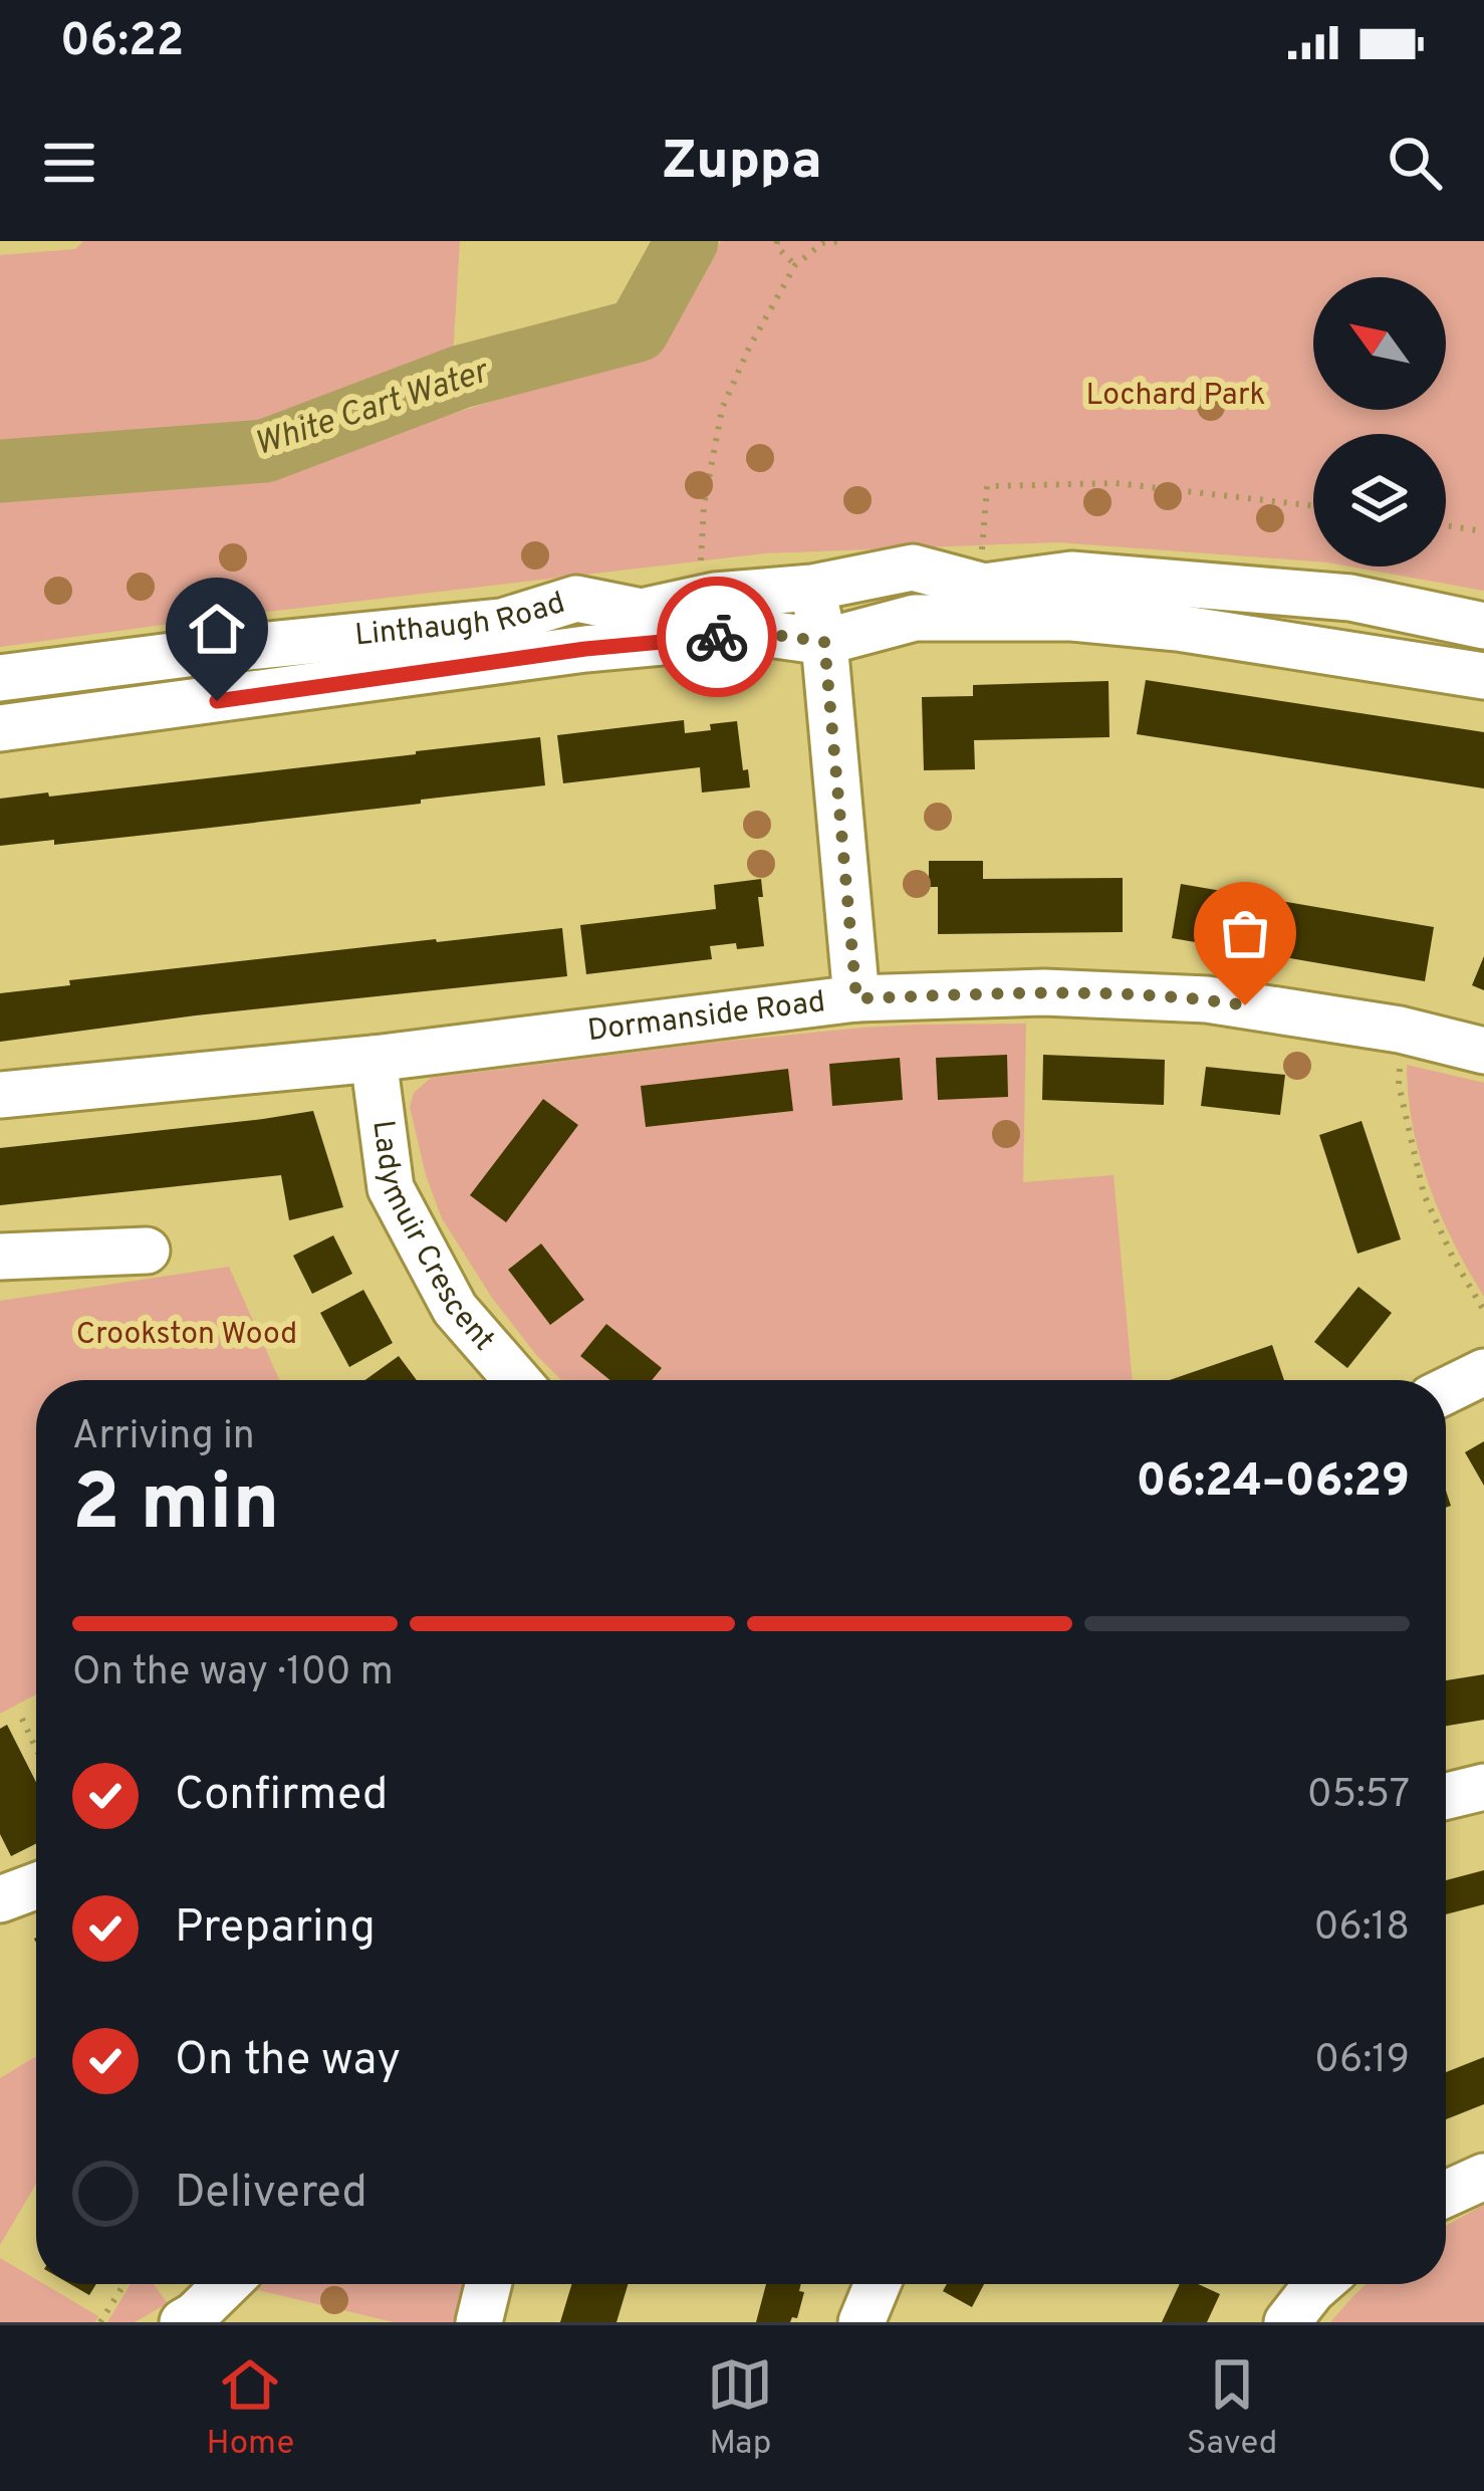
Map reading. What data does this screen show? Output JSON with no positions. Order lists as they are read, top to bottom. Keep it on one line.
{"streets":{"street":["Linthaugh Road","Dormanside Road","Ladymuir Crescent"]},"crossings":[["Dormanside Road","Ladymuir Crescent"]],"water":["White Cart Water"],"parks":["Lochard Park","Crookston Wood"],"north":"top left","page":{"status":"06:22","header":"Zuppa","heading":["2 min","Arriving in","06:24–06:29"],"bar":"On the way · 100 m","list":[["Confirmed","05:57"],["Preparing","06:18"],["On the way","06:19"],"Delivered"],"tabs":["Home","Map","Saved"]}}
